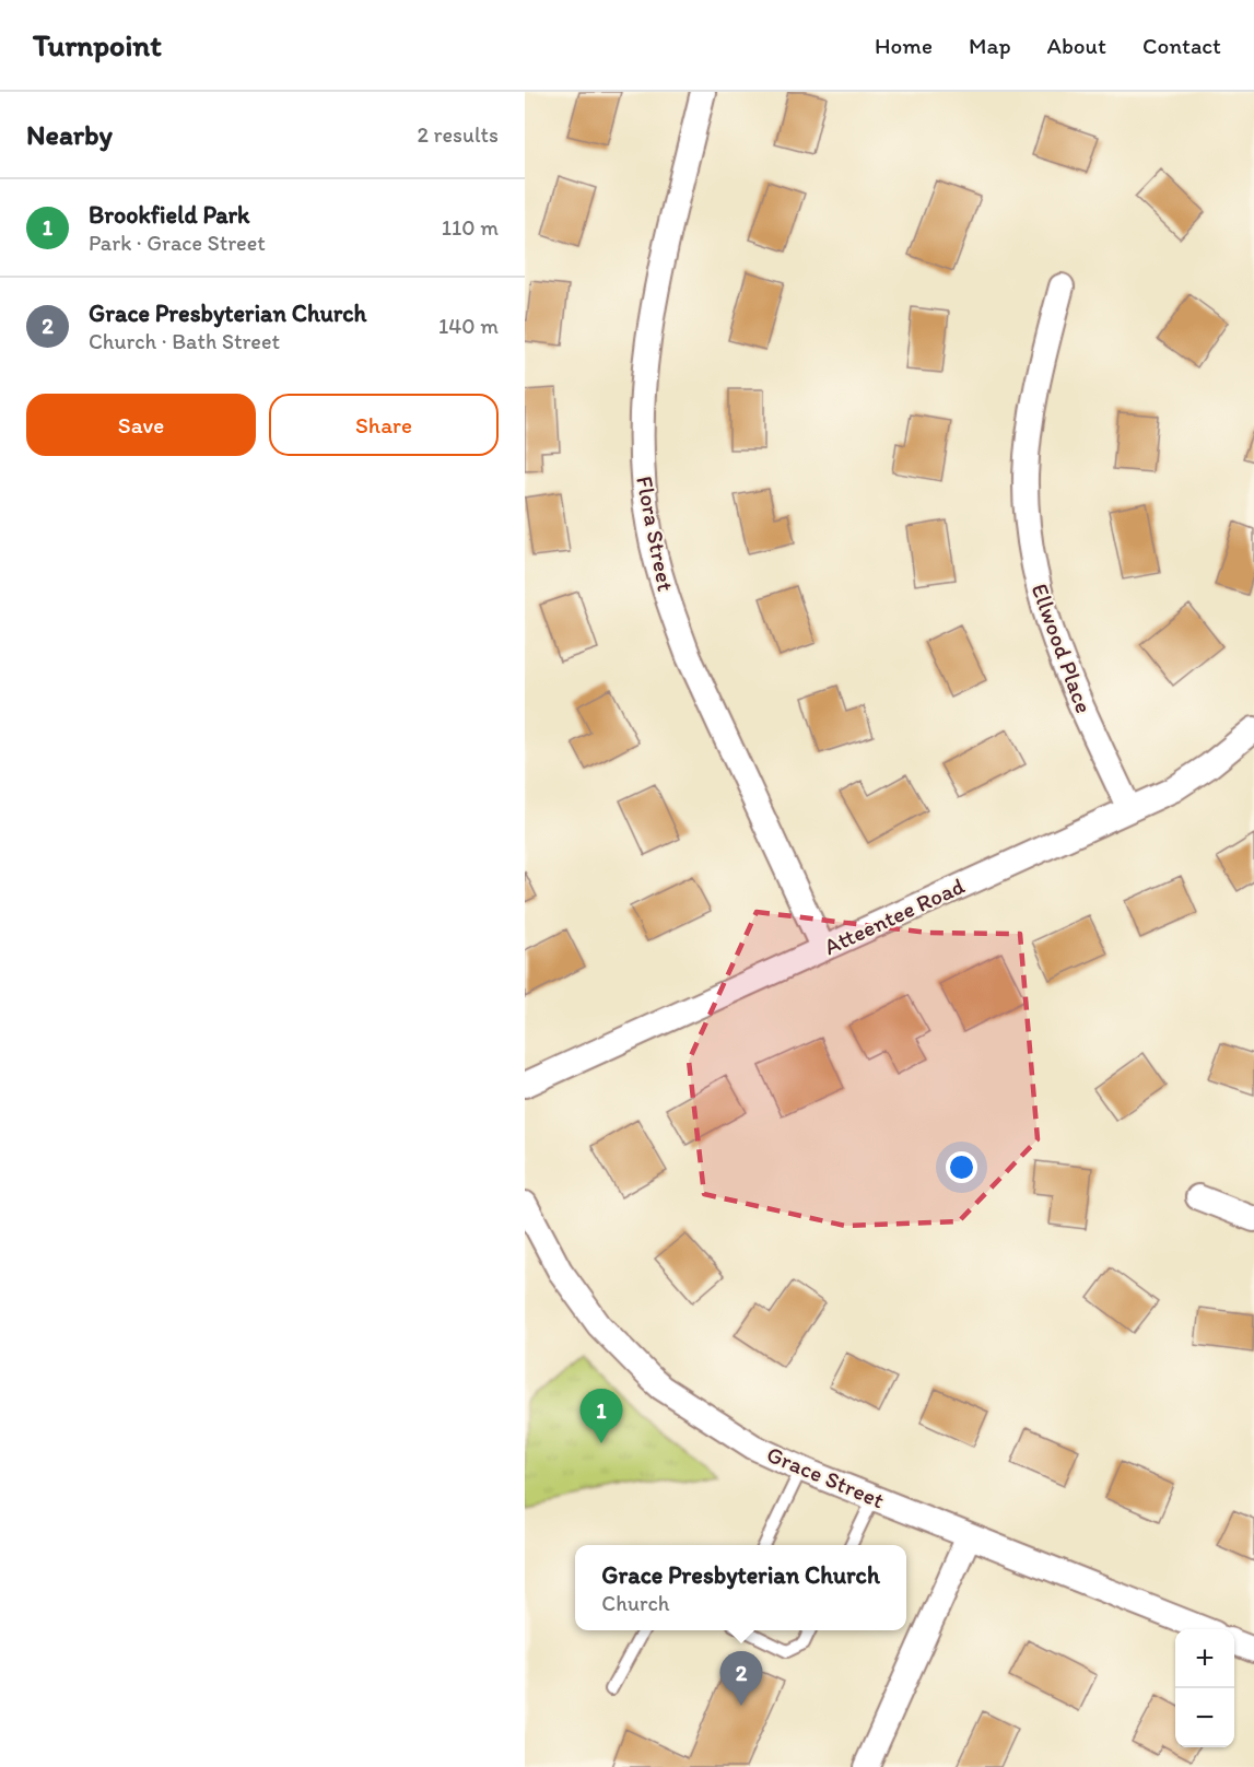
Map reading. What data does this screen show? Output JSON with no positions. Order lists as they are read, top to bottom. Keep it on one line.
{"streets":{"street":["Flora Street","Ellwood Place","Atteentee Road","Grace Street"]},"crossings":[["Flora Street","Atteentee Road"],["Ellwood Place","Atteentee Road"]],"page":{"header":"Turnpoint","nav":["Home","Map","About","Contact"],"heading":["Nearby","2 results"],"list":[{"mark":"1","name":"Brookfield Park","note":"Park · Grace Street","value":"110 m"},{"mark":"2","name":"Grace Presbyterian Church","note":"Church · Bath Street","value":"140 m"}],"buttons":["Save","Share"],"pins":["1","2"],"popup":["Grace Presbyterian Church","Church"],"map_buttons":["+","−"]}}
